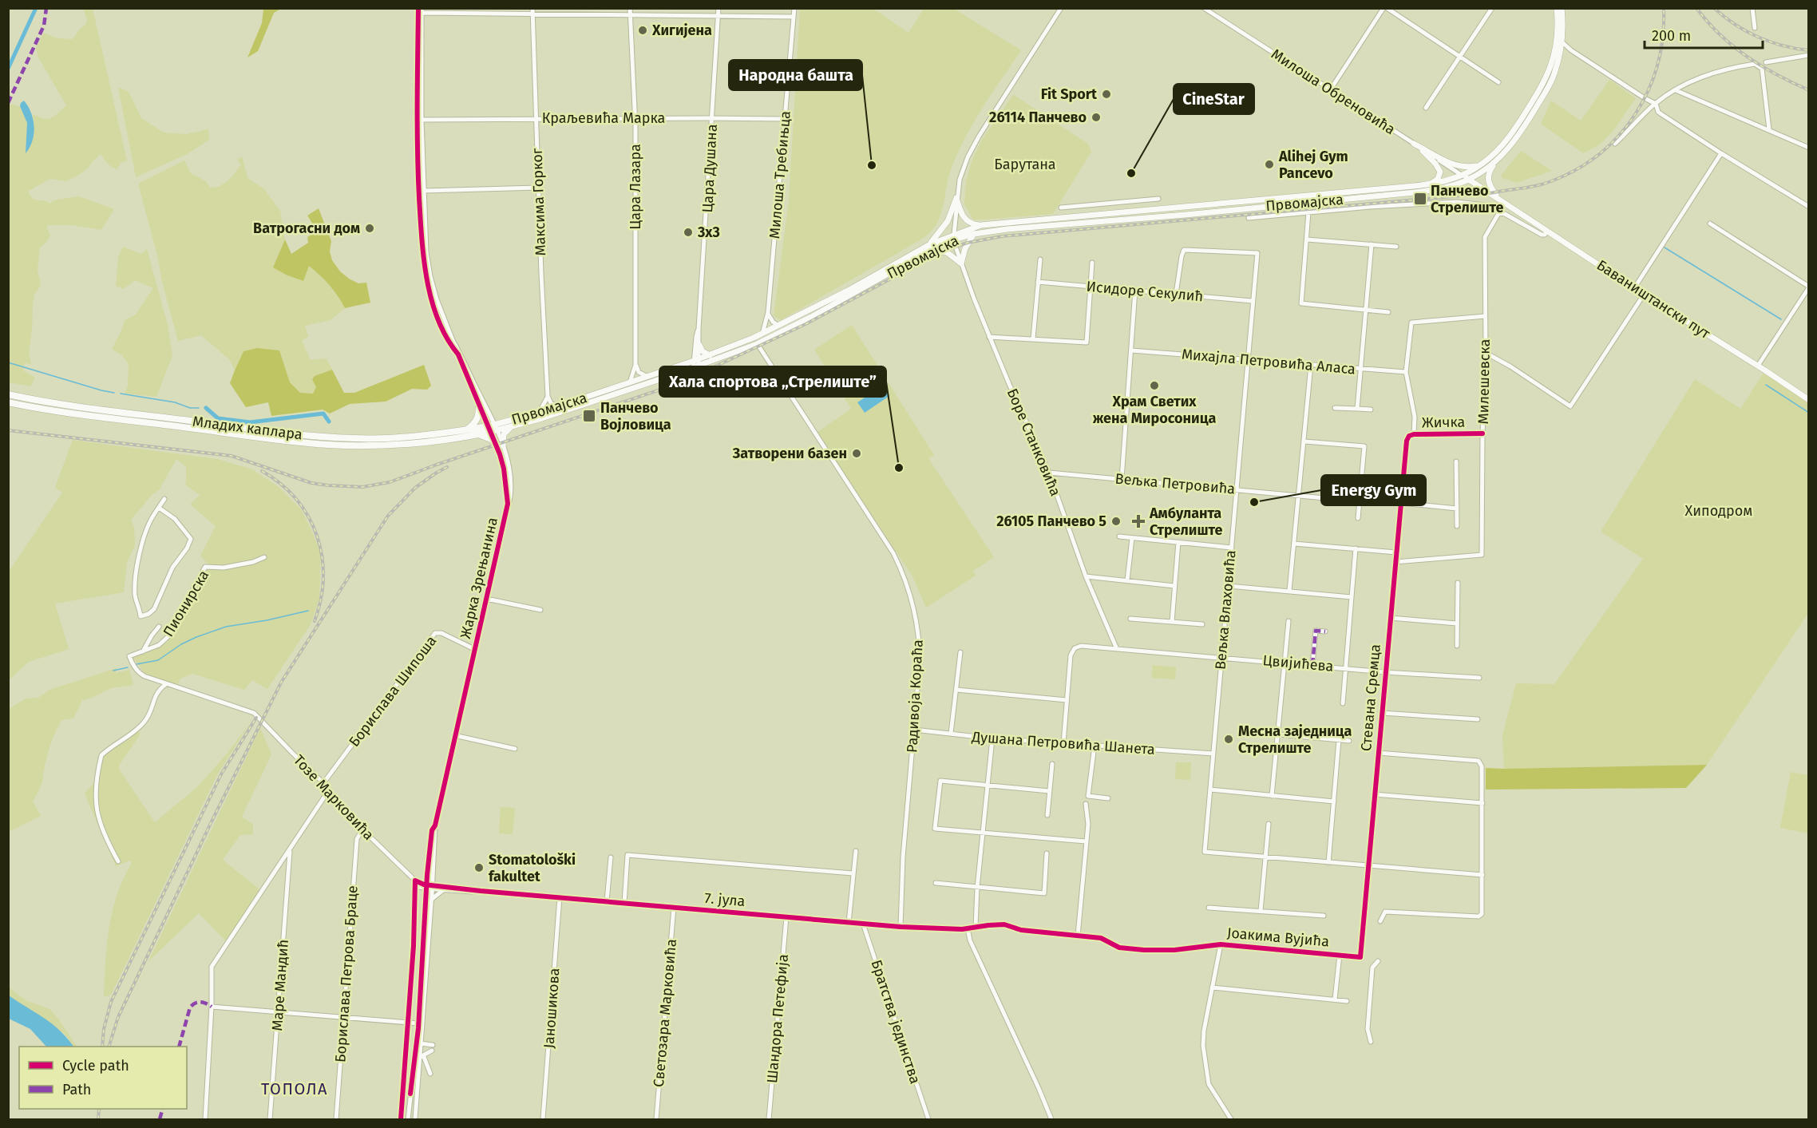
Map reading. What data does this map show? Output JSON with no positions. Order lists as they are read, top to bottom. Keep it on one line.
{"streets":{"highway":["Младих каплара"],"main road":["Првомајска","Баваништански пут"],"street":["Милоша Обреновића","Краљевића Марка","Цара Душана","Милоша Требињца","Цара Лазара","Максима Горког","Исидоре Секулић","Михајла Петровића Аласа","Милешевска","Жичка","Боре Станковића","Вељка Петровића","Жарка Зрењанина","Пионирска","Вељка Влаховића","Цвијићева","Борислава Шипоша","Радивоја Кораћа","Стевана Сремца","Душана Петровића Шанета","Тозе Марковића","7. јула","Јоакима Вујића","Борислава Петрова Браце","Маре Мандић","Јаношикова","Светозара Марковића","Шандора Петефија","Братства јединства"]},"crossings":[["Милоша Обреновића","Првомајска"],["Милоша Обреновића","Баваништански пут"],["Краљевића Марка","Цара Душана"],["Краљевића Марка","Милоша Требињца"],["Краљевића Марка","Цара Лазара"],["Краљевића Марка","Максима Горког"],["Краљевића Марка","Жарка Зрењанина"],["Цара Душана","Првомајска"],["Милоша Требињца","Првомајска"],["Цара Лазара","Првомајска"],["Првомајска","Баваништански пут"],["Првомајска","Младих каплара"],["Првомајска","Боре Станковића"],["Првомајска","Жарка Зрењанина"],["Првомајска","Радивоја Кораћа"],["Исидоре Секулић","Вељка Влаховића"],["Михајла Петровића Аласа","Вељка Влаховића"],["Милешевска","Жичка"],["Милешевска","Стевана Сремца"],["Жичка","Стевана Сремца"],["Младих каплара","Жарка Зрењанина"],["Боре Станковића","Вељка Петровића"],["Боре Станковића","Цвијићева"],["Вељка Петровића","Вељка Влаховића"],["Жарка Зрењанина","Борислава Шипоша"],["Жарка Зрењанина","Тозе Марковића"],["Жарка Зрењанина","7. јула"],["Вељка Влаховића","Цвијићева"],["Вељка Влаховића","Душана Петровића Шанета"],["Цвијићева","Стевана Сремца"],["Борислава Шипоша","Тозе Марковића"],["Радивоја Кораћа","Душана Петровића Шанета"],["Радивоја Кораћа","7. јула"],["Стевана Сремца","Јоакима Вујића"],["Тозе Марковића","7. јула"],["Тозе Марковића","Борислава Петрова Браце"],["7. јула","Јоакима Вујића"],["7. јула","Јаношикова"],["7. јула","Светозара Марковића"],["7. јула","Шандора Петефија"],["7. јула","Братства јединства"]],"districts":["ТОПОЛА"],"parks":["Барутана","Хиподром"],"places":{"other":["Хигијена","Fit Sport","26114 Панчево","Alihej Gym Pancevo","Народна башта","CineStar","Ватрогасни дом","3x3","Храм Светих жена Миросоница","Затворени базен","Хала спортова „Стрелиште”","Energy Gym","26105 Панчево 5","Месна заједница Стрелиште","Stomatološki fakultet"],"transit":["Панчево Стрелиште","Панчево Војловица"],"health":["Амбуланта Стрелиште"]},"legend":["Cycle path","Path"],"scale_bar":"200 m"}
